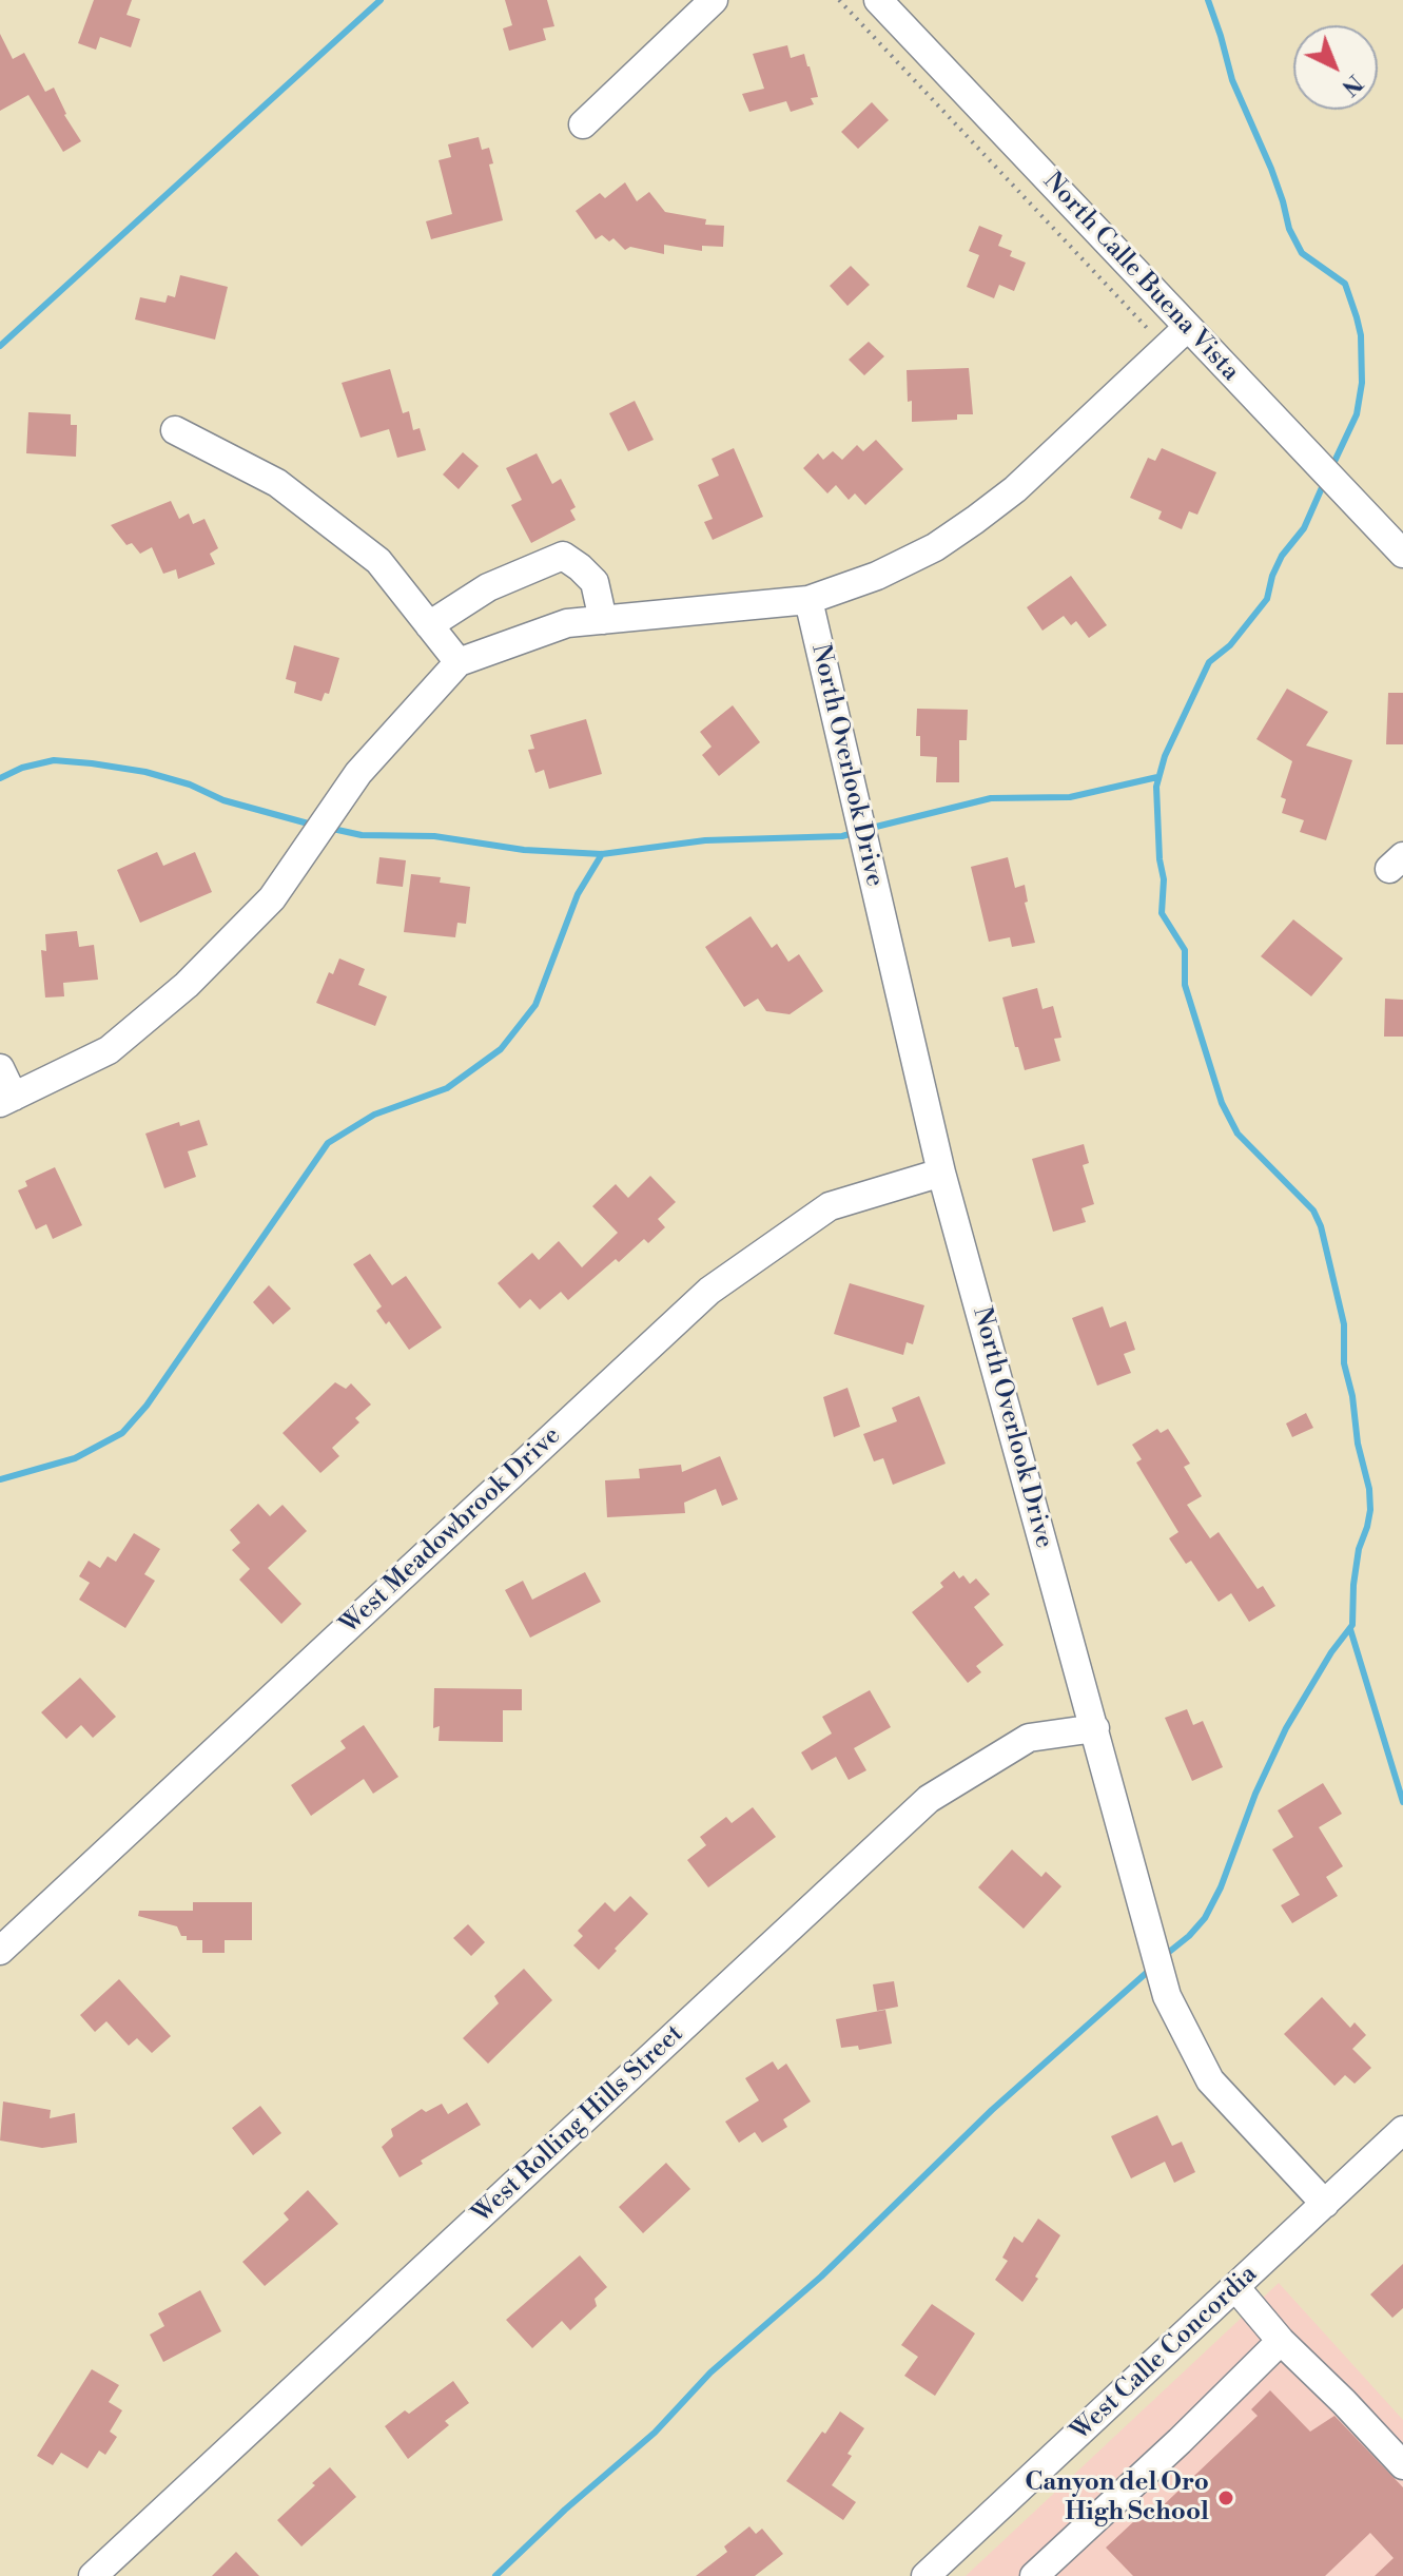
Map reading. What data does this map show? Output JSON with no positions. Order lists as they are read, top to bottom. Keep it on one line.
{"streets":{"street":["North Calle Buena Vista","North Overlook Drive","West Meadowbrook Drive","West Rolling Hills Street","West Calle Concordia"]},"crossings":[["North Overlook Drive","West Meadowbrook Drive"],["North Overlook Drive","West Rolling Hills Street"],["North Overlook Drive","West Calle Concordia"]],"places":["Canyon del Oro High School"],"north":"bottom right"}
